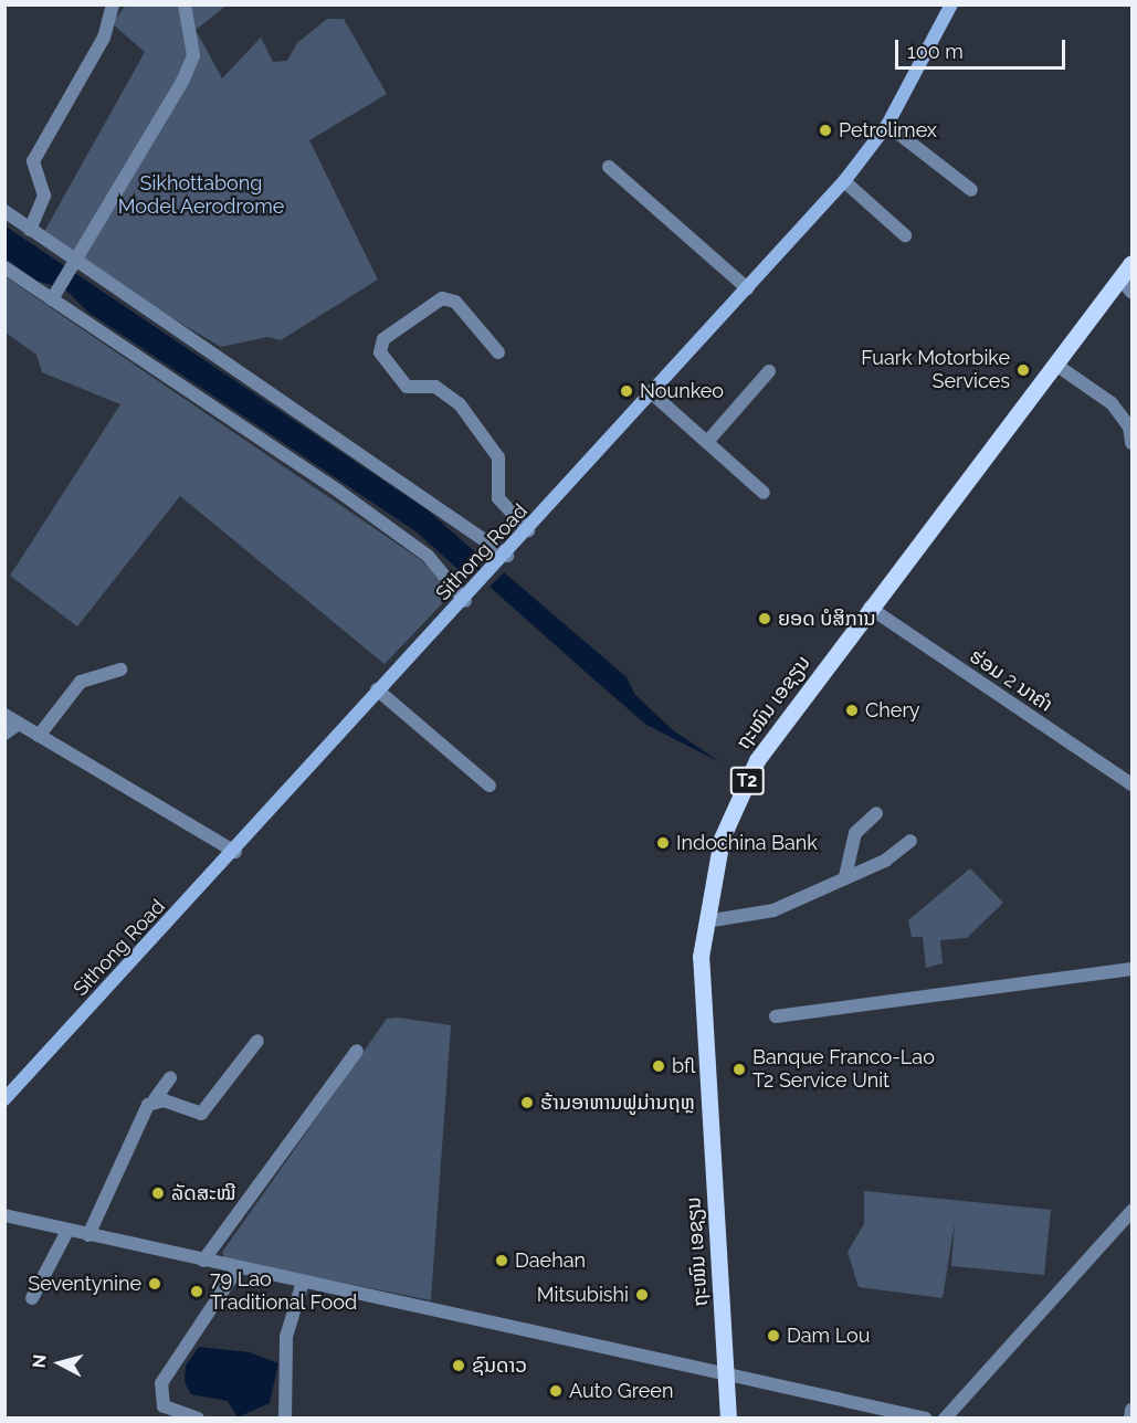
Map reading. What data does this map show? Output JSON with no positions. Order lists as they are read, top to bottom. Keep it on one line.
{"streets":{"main road":["Sithong Road","ຖະໜົນ ເອຊຽນ","T2"],"street":["ຮ່ອມ 2 ນາຄຳ"]},"crossings":[["ຮ່ອມ 2 ນາຄຳ","ຖະໜົນ ເອຊຽນ"]],"parks":["Sikhottabong Model Aerodrome"],"places":["Petrolimex","Fuark Motorbike Services","Nounkeo","ຍອດ ບໍສິການ","Chery","Indochina Bank","bfl","Banque Franco-Lao T2 Service Unit","ຮ້ານອາຫານຟູມ່ານຖຫຼ","ລັດສະໝີ","Daehan","Seventynine","79 Lao Traditional Food","Mitsubishi","Dam Lou","ຊົນດາວ","Auto Green"],"scale_bar":"100 m","north":"left"}
